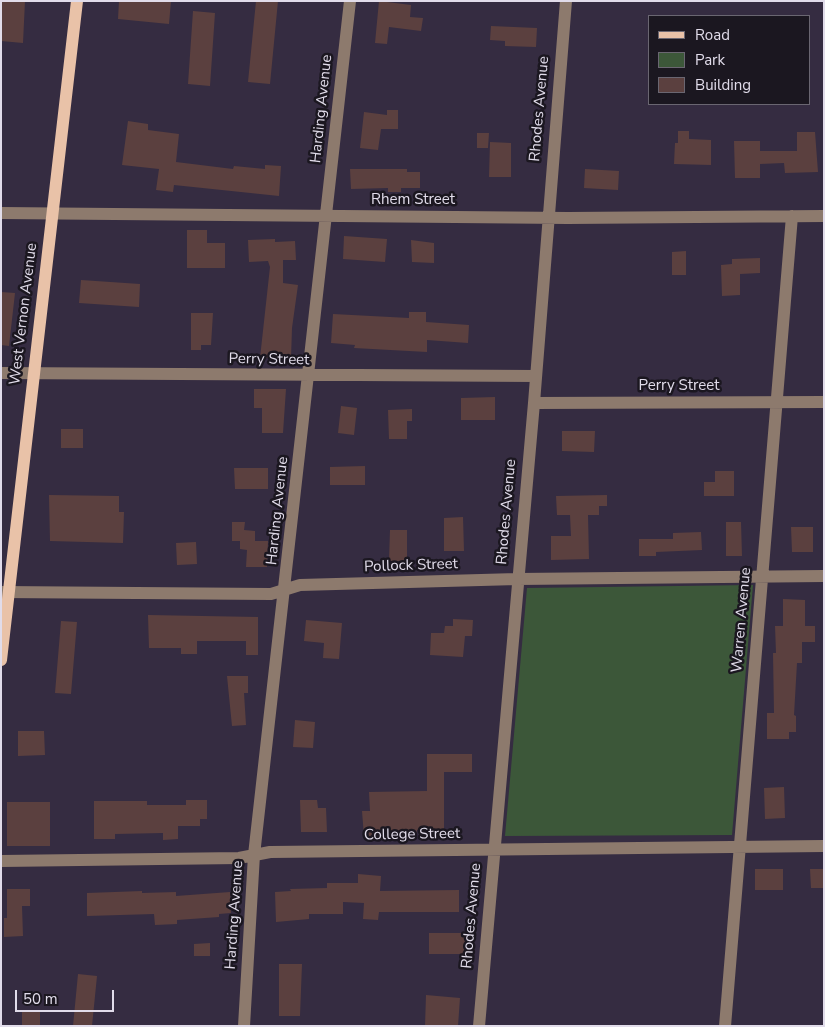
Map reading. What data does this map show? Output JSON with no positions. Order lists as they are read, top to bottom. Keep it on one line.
{"streets":{"main road":["West Vernon Avenue"],"street":["Harding Avenue","Rhodes Avenue","Rhem Street","Perry Street","Pollock Street","Warren Avenue","College Street"]},"crossings":[["Harding Avenue","Rhem Street"],["Harding Avenue","Perry Street"],["Harding Avenue","Pollock Street"],["Harding Avenue","College Street"],["Rhodes Avenue","Rhem Street"],["Rhodes Avenue","Perry Street"],["Rhodes Avenue","Pollock Street"],["Rhodes Avenue","College Street"],["Rhem Street","West Vernon Avenue"],["Rhem Street","Warren Avenue"],["West Vernon Avenue","Perry Street"],["West Vernon Avenue","Pollock Street"],["Perry Street","Warren Avenue"],["Pollock Street","Warren Avenue"],["Warren Avenue","College Street"]],"legend":["Road","Park","Building"],"scale_bar":"50 m"}
